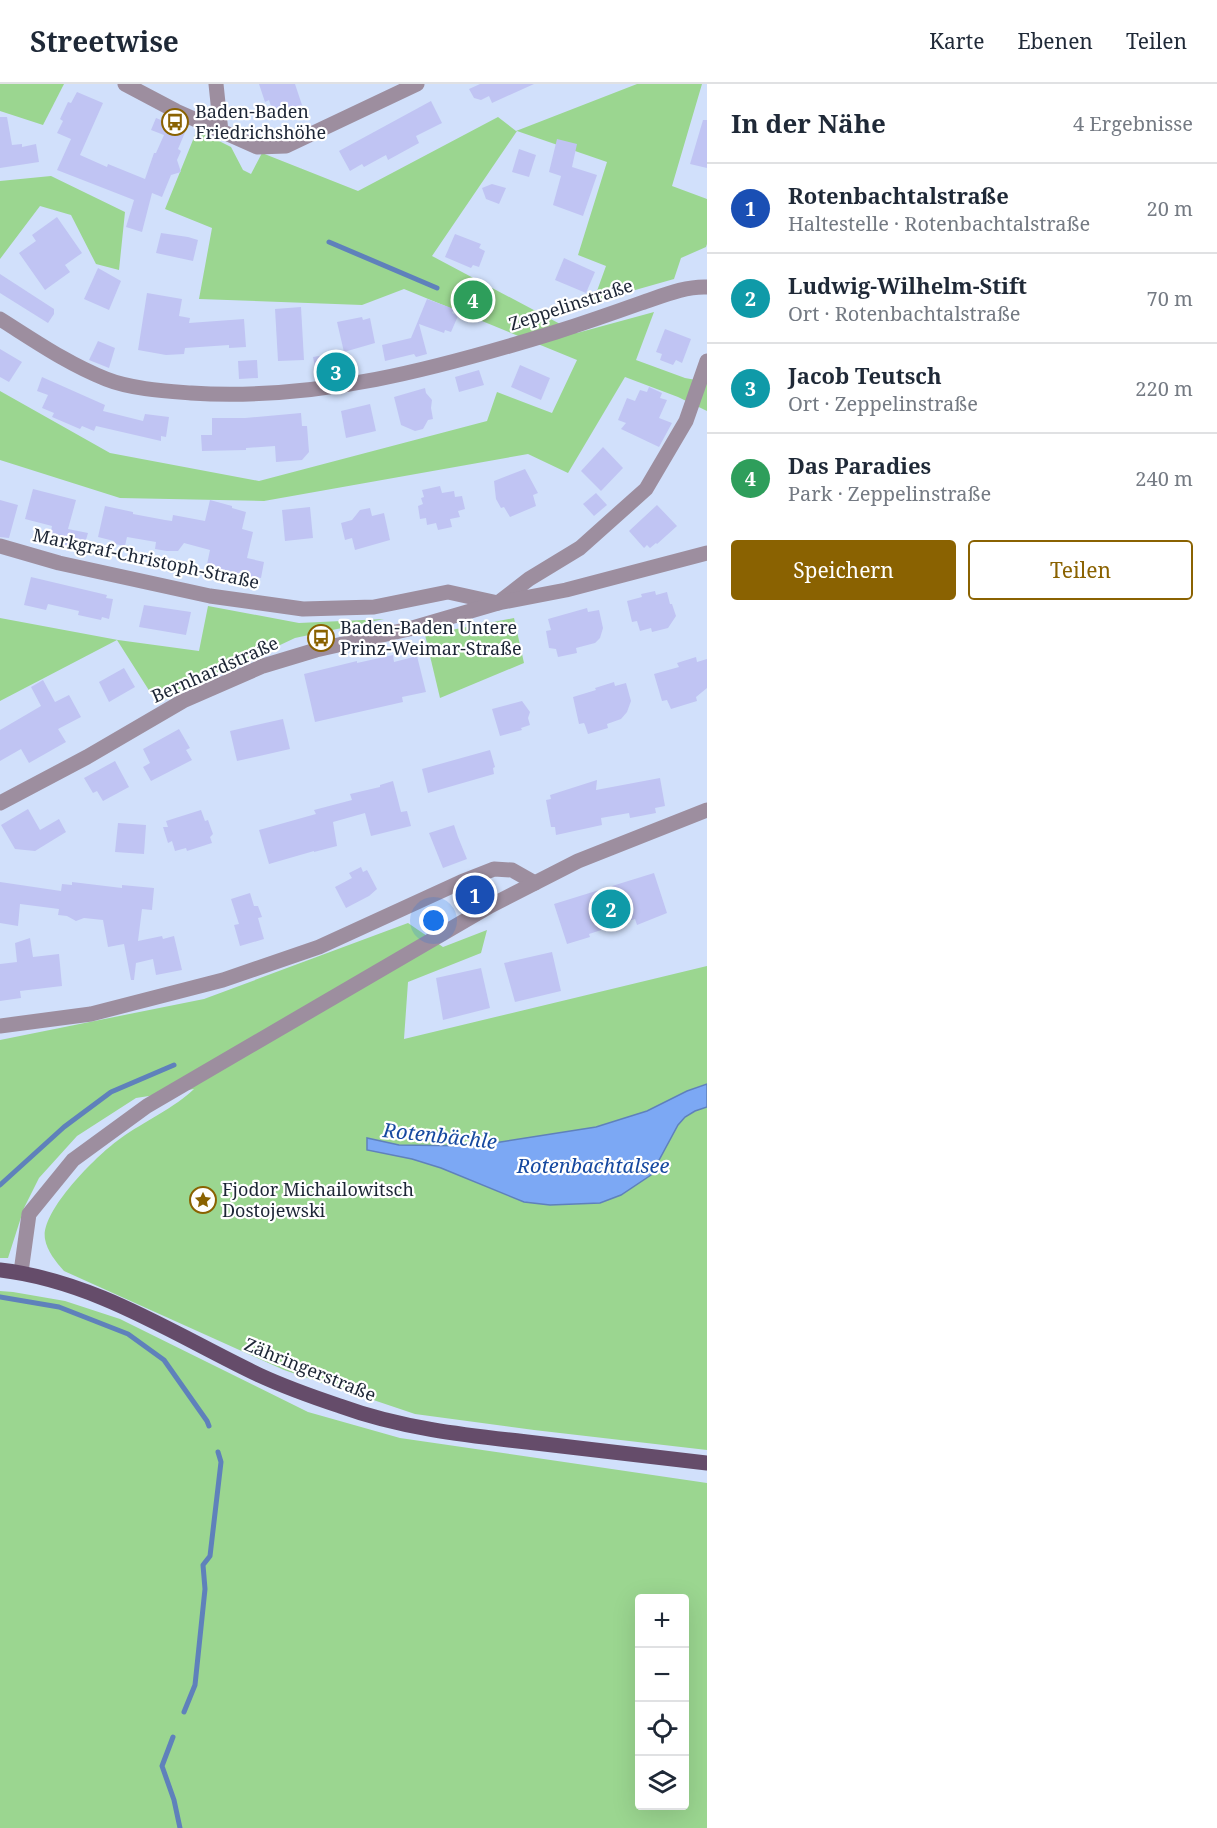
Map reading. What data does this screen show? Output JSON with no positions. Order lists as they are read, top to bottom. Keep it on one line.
{"streets":{"main road":["Zähringerstraße"],"street":["Zeppelinstraße","Markgraf-Christoph-Straße","Bernhardstraße"]},"crossings":[["Markgraf-Christoph-Straße","Bernhardstraße"]],"water":["Rotenbächle","Rotenbachtalsee"],"places":{"bus stop":["Baden-Baden Friedrichshöhe","Baden-Baden Untere Prinz-Weimar-Straße"],"place":["Fjodor Michailowitsch Dostojewski"]},"page":{"header":"Streetwise","nav":["Karte","Ebenen","Teilen"],"heading":["In der Nähe","4 Ergebnisse"],"list":[{"mark":"1","name":"Rotenbachtalstraße","note":"Haltestelle · Rotenbachtalstraße","value":"20 m"},{"mark":"2","name":"Ludwig-Wilhelm-Stift","note":"Ort · Rotenbachtalstraße","value":"70 m"},{"mark":"3","name":"Jacob Teutsch","note":"Ort · Zeppelinstraße","value":"220 m"},{"mark":"4","name":"Das Paradies","note":"Park · Zeppelinstraße","value":"240 m"}],"pins":["4","3","1","2"],"buttons":["Speichern","Teilen"],"map_buttons":["+","−"]}}
